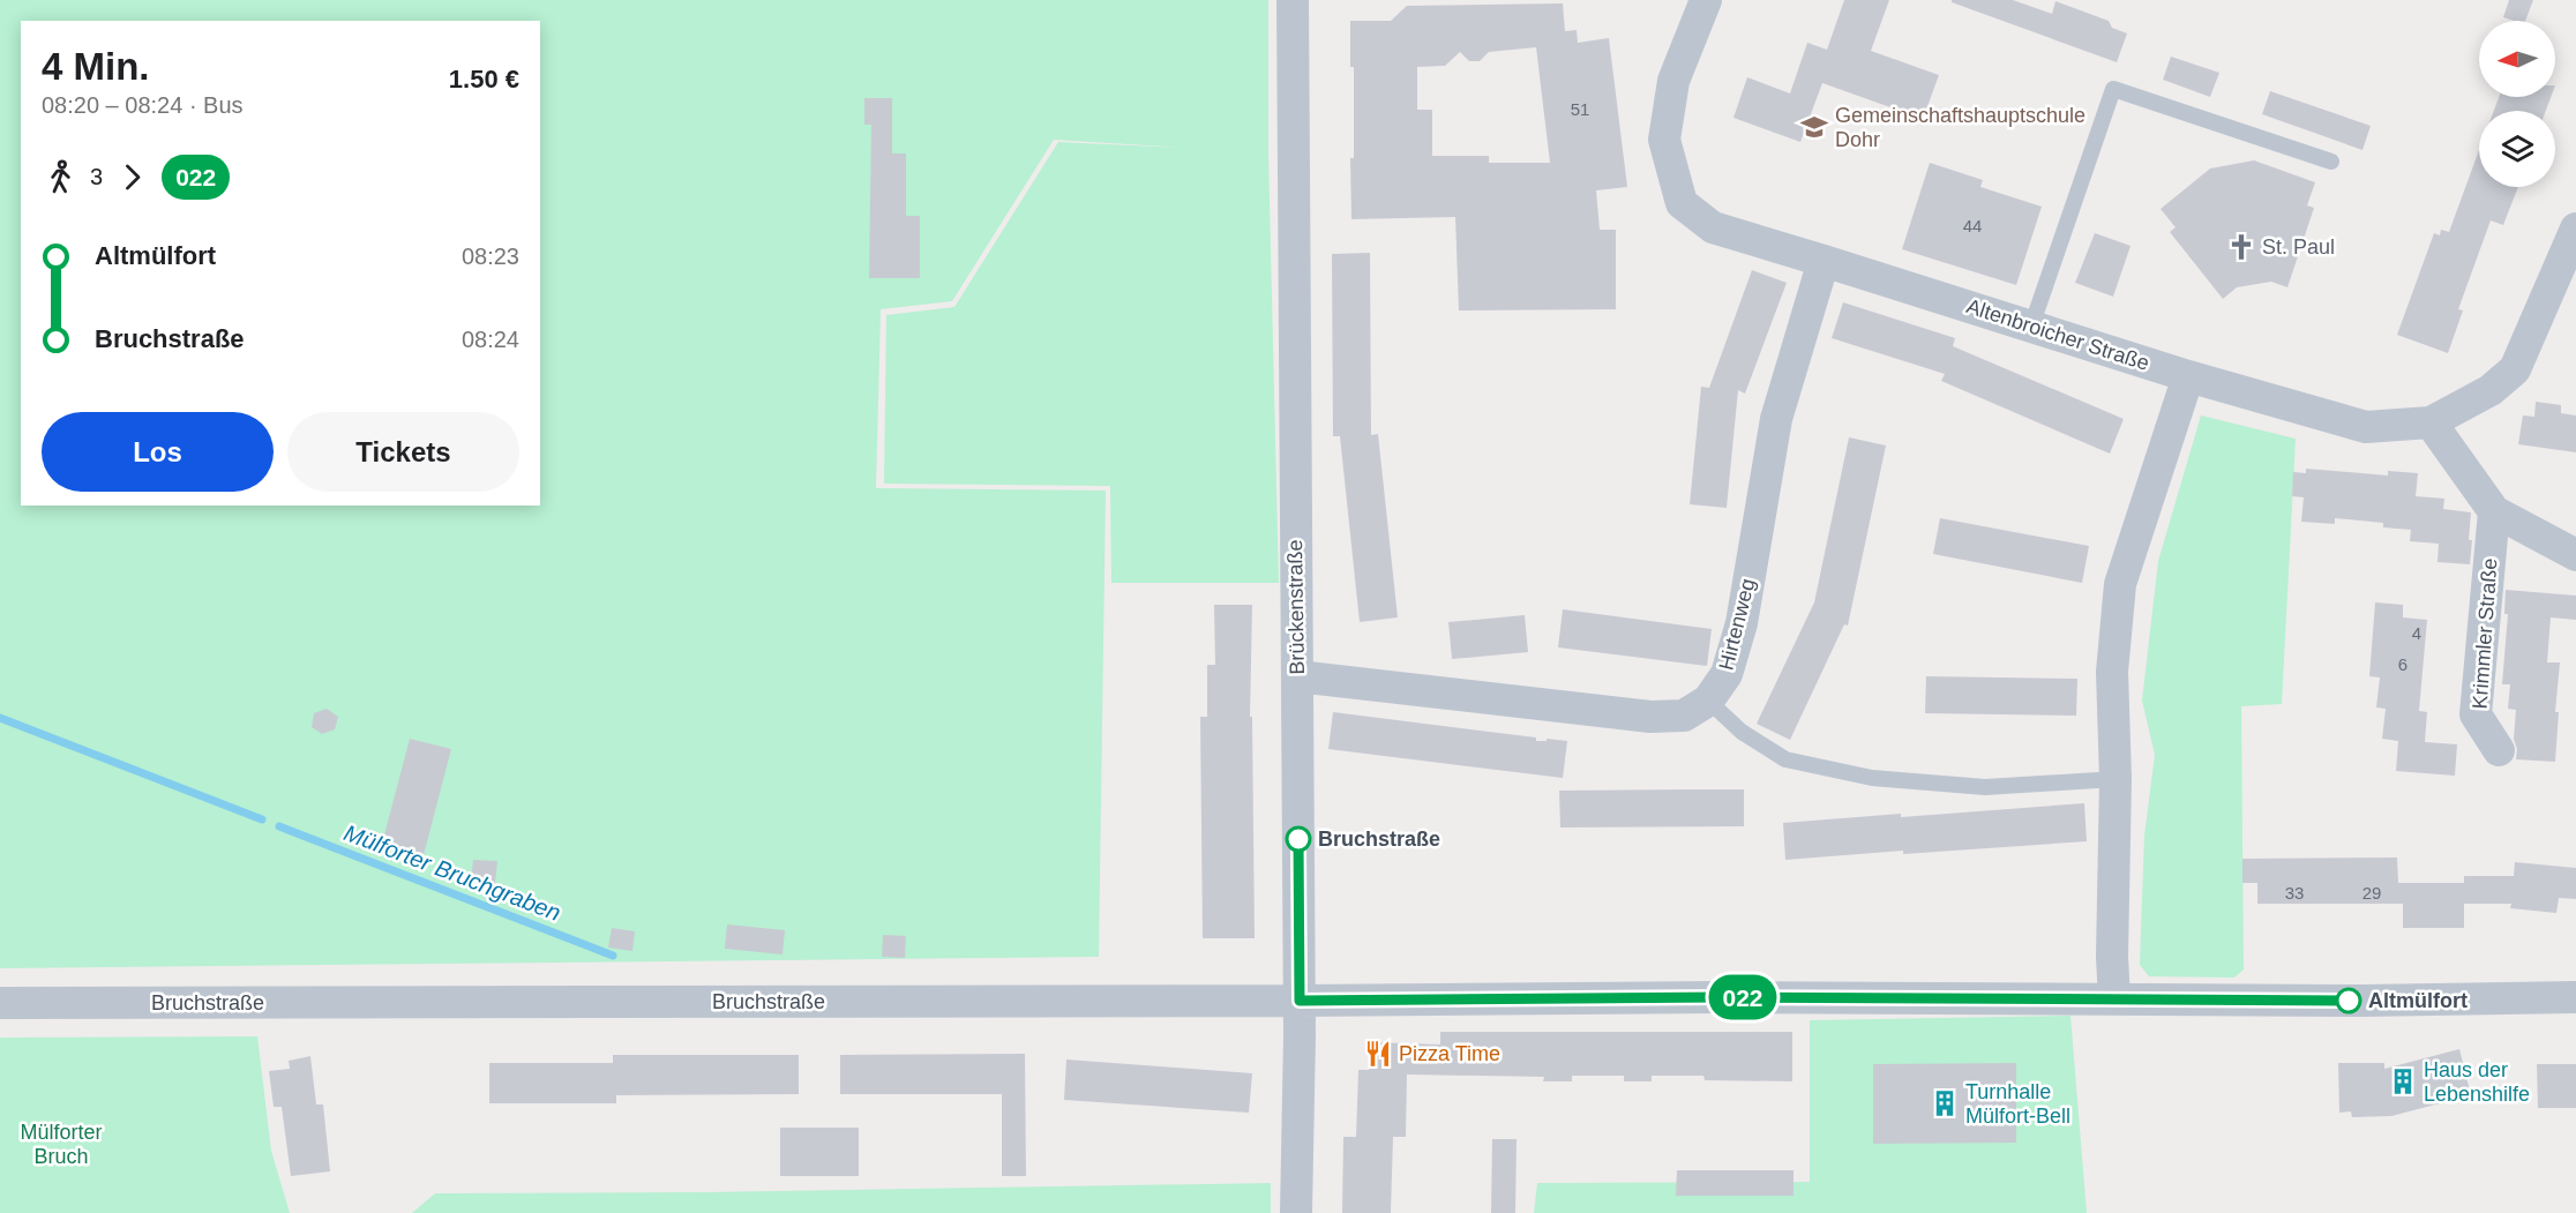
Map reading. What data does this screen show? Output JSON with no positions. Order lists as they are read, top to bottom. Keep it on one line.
{"streets":{"street":["Altenbroicher Straße","Brückenstraße","Hirtenweg","Krimmler Straße","Bruchstraße"]},"crossings":[["Altenbroicher Straße","Hirtenweg"],["Brückenstraße","Hirtenweg"],["Brückenstraße","Bruchstraße"]],"water":["Mülforter Bruchgraben"],"parks":["Mülforter Bruch"],"places":{"school or university":["Gemeinschaftshauptschule Dohr"],"church":["St. Paul"],"other":["Bruchstraße","Altmülfort"],"restaurant":["Pizza Time"],"building":["Haus der Lebenshilfe","Turnhalle Mülfort-Bell"]},"lines":["bus line 022"],"house_numbers":["51","44","4","6","33","29"],"north":"left","page":{"on_map":"022","heading":["4 Min.","08:20 – 08:24 · Bus","1.50 €"],"legs":["3","022"],"list":[{"name":"Altmülfort","value":"08:23"},{"name":"Bruchstraße","value":"08:24"}],"buttons":["Los","Tickets"]}}
